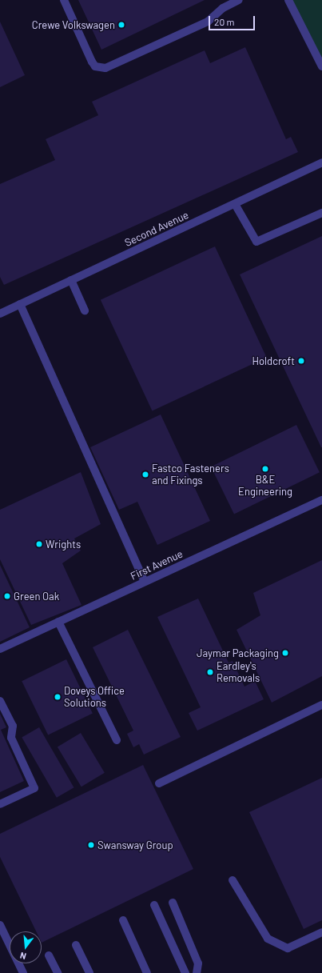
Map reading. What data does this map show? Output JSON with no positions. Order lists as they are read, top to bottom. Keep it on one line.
{"streets":{"street":["Second Avenue","First Avenue"]},"places":["Crewe Volkswagen","Holdcroft","B&E Engineering","Fastco Fasteners and Fixings","Wrights","Green Oak","Jaymar Packaging","Eardley's Removals","Doveys Office Solutions","Swansway Group"],"scale_bar":"20 m","north":"bottom"}
